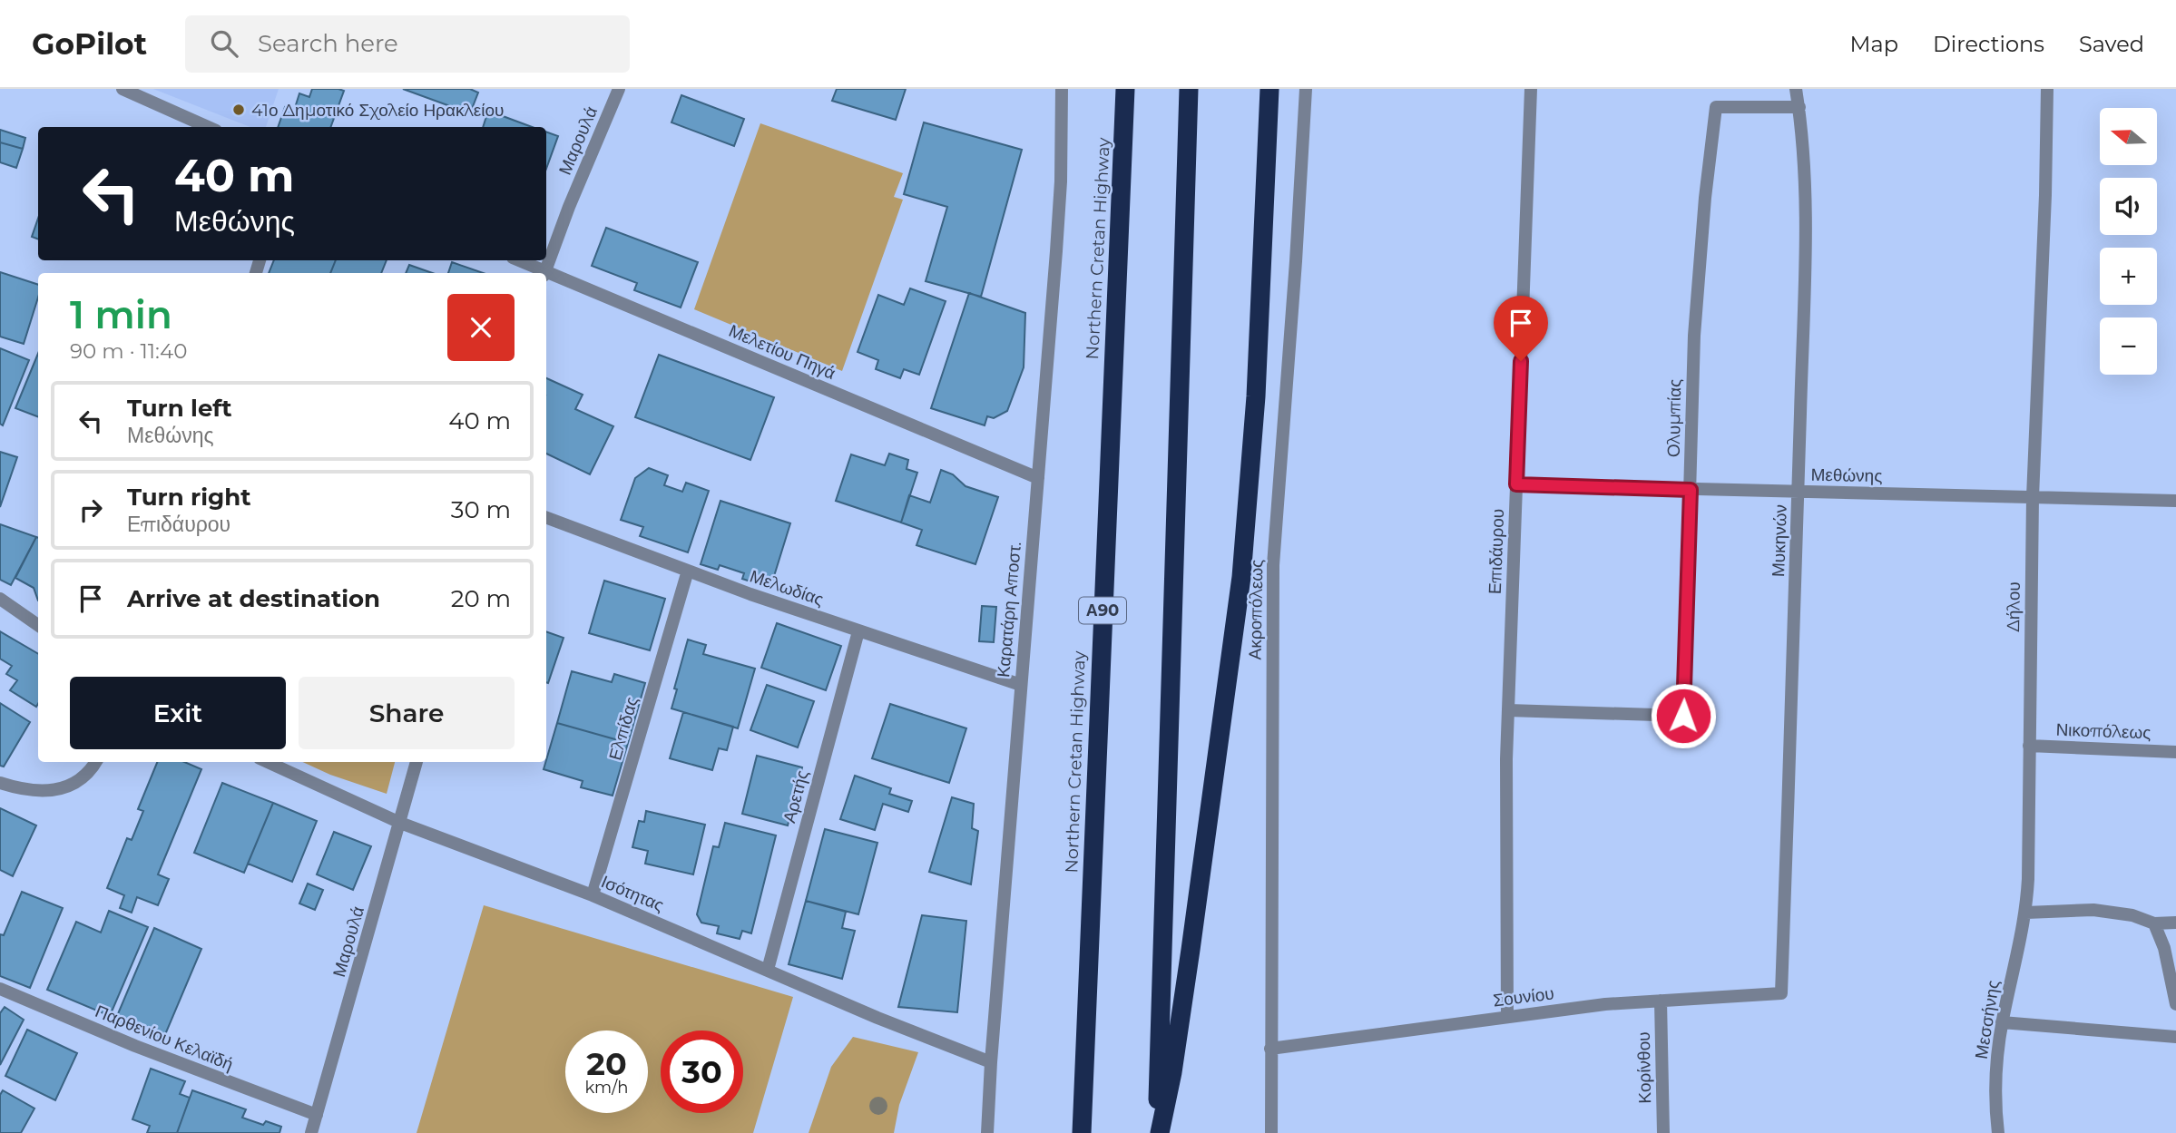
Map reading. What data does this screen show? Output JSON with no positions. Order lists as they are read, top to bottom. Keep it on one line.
{"streets":{"highway":["Northern Cretan Highway","Α90"],"street":["Μαρουλά","Μελετίου Πηγά","Ολυμπίας","Μεθώνης","Μυκηνών","Επιδάυρου","Μελωδίας","Δήλου","Καρατάρη Αποστ.","Ακροπόλεως","Ελπίδας","Νικοπόλεως","Αρετής","Ισότητας","Σουνίου","Μεσσήνης","Παρθενίου Κελαϊδή","Κορίνθου"]},"crossings":[["Μαρουλά","Ισότητας"],["Μαρουλά","Παρθενίου Κελαϊδή"],["Μελετίου Πηγά","Καρατάρη Αποστ."],["Ολυμπίας","Μεθώνης"],["Ολυμπίας","Μυκηνών"],["Ολυμπίας","Επιδάυρου"],["Μεθώνης","Μυκηνών"],["Μεθώνης","Επιδάυρου"],["Μεθώνης","Δήλου"],["Μυκηνών","Σουνίου"],["Επιδάυρου","Σουνίου"],["Μελωδίας","Καρατάρη Αποστ."],["Μελωδίας","Ελπίδας"],["Μελωδίας","Αρετής"],["Δήλου","Νικοπόλεως"],["Δήλου","Μεσσήνης"],["Καρατάρη Αποστ.","Ισότητας"],["Ακροπόλεως","Σουνίου"],["Ελπίδας","Ισότητας"],["Αρετής","Ισότητας"],["Σουνίου","Κορίνθου"]],"places":["41ο Δημοτικό Σχολείο Ηρακλείου"],"north":"left","page":{"header":"GoPilot","search":"Search here","nav":["Map","Directions","Saved"],"map_buttons":["+","−"],"turn":["40 m","Μεθώνης"],"heading":["1 min","90 m · 11:40"],"list":[{"name":"Turn left","note":"Μεθώνης","value":"40 m"},{"name":"Turn right","note":"Επιδάυρου","value":"30 m"},{"name":"Arrive at destination","value":"20 m"}],"buttons":["Exit","Share"],"speed":"20 km/h","limit":"30"}}
